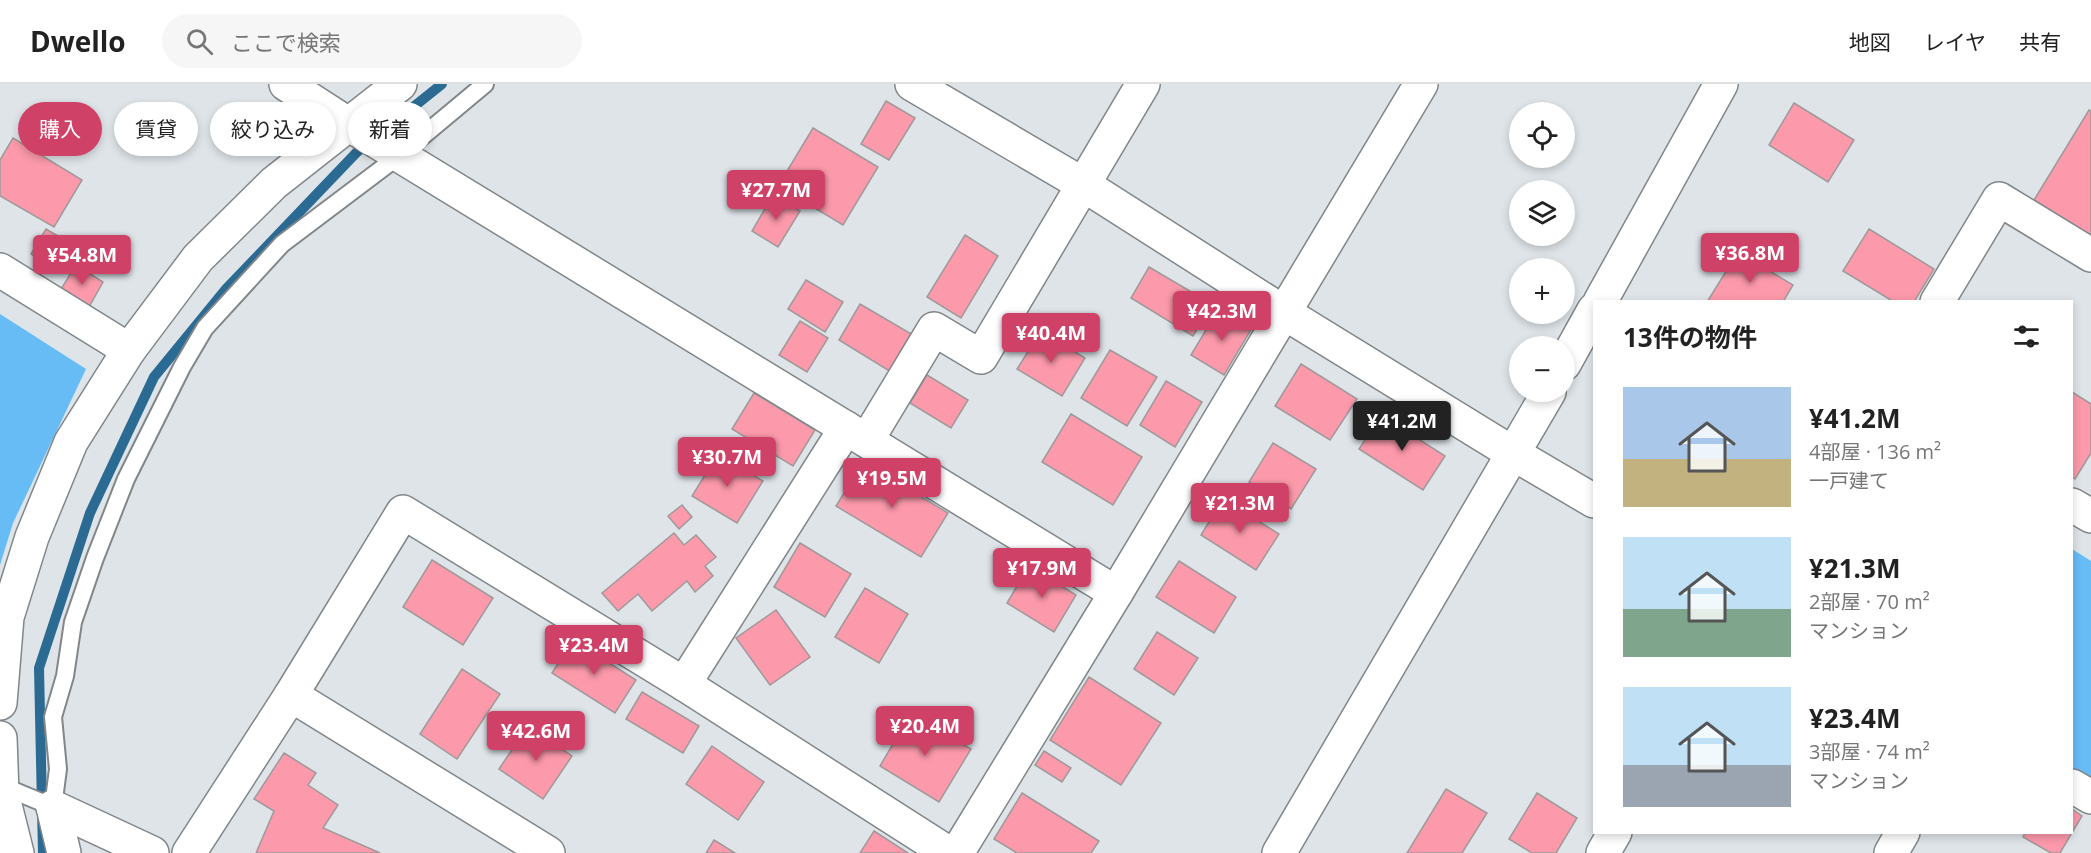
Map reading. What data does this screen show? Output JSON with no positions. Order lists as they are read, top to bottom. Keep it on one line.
{"page":{"header":"Dwello","search":"ここで検索","nav":["地図","レイヤ","共有"],"map_buttons":["+","−"],"chip":["購入","賃貸","絞り込み","新着"],"price":["¥27.7M","¥36.8M","¥54.8M","¥42.3M","¥40.4M","¥41.2M","¥30.7M","¥19.5M","¥21.3M","¥17.9M","¥23.4M","¥20.4M","¥42.6M"],"heading":"13件の物件","list":[{"name":"¥41.2M","note":"4部屋 · 136 m² · 一戸建て"},{"name":"¥21.3M","note":"2部屋 · 70 m² · マンション"},{"name":"¥23.4M","note":"3部屋 · 74 m² · マンション"}]}}
